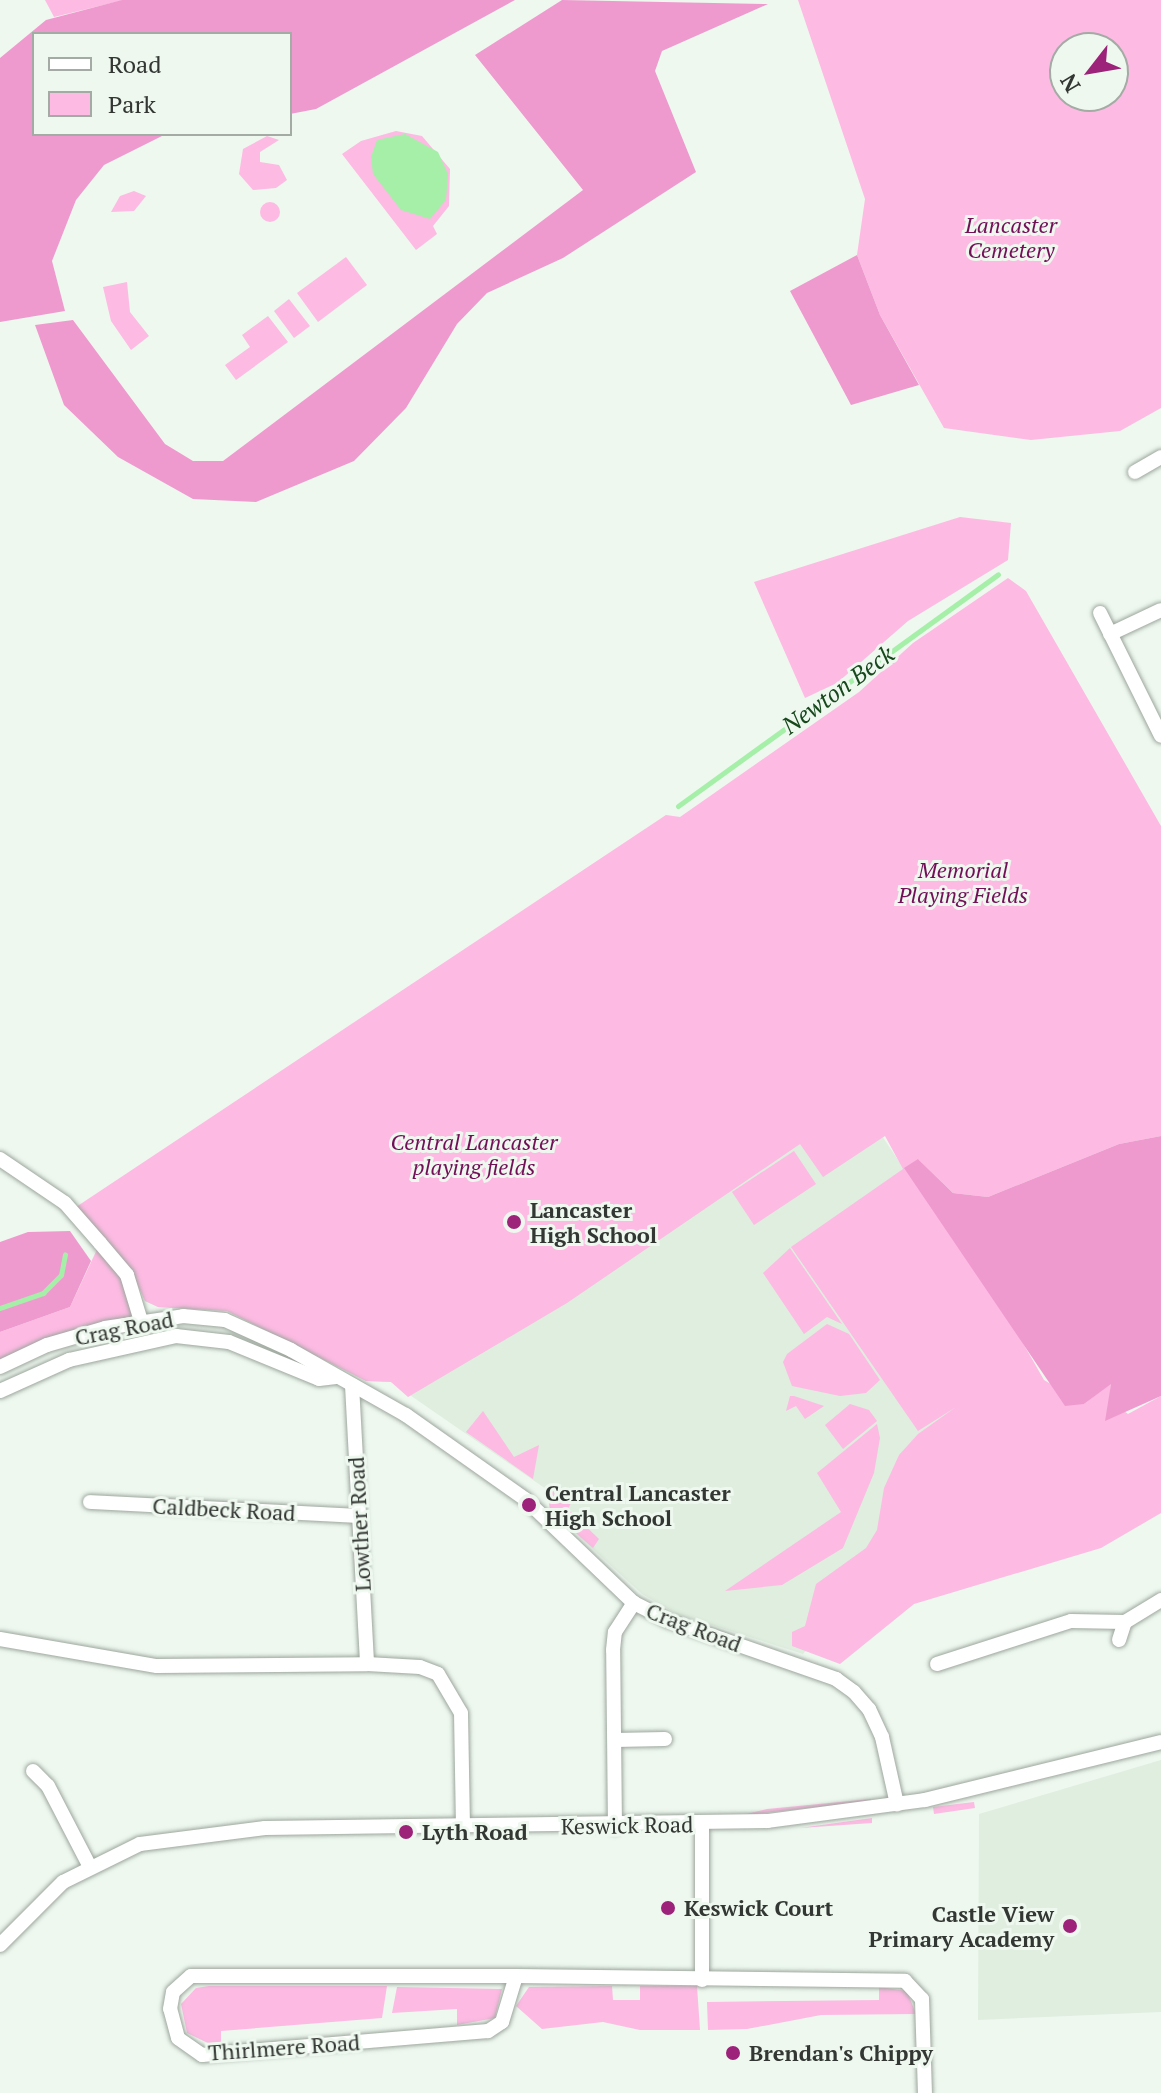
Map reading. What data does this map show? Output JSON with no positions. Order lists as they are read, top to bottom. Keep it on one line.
{"streets":{"street":["Crag Road","Caldbeck Road","Lowther Road","Keswick Road","Thirlmere Road"]},"crossings":[["Crag Road","Lowther Road"],["Crag Road","Keswick Road"],["Caldbeck Road","Lowther Road"]],"water":["Newton Beck"],"parks":["Lancaster Cemetery","Memorial Playing Fields","Central Lancaster playing fields"],"places":["Lancaster High School","Central Lancaster High School","Lyth Road","Keswick Court","Castle View Primary Academy","Brendan's Chippy"],"legend":["Road","Park"],"north":"bottom left"}
